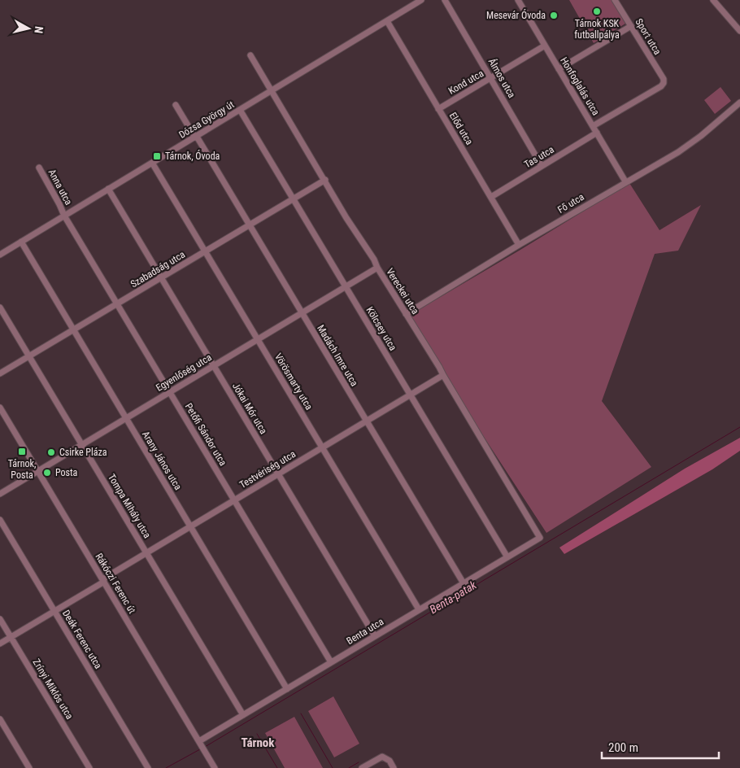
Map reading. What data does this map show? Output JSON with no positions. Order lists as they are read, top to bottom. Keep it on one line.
{"streets":{"street":["Sport utca","Álmos utca","Kond utca","Honfoglalás utca","Dózsa György út","Előd utca","Tas utca","Anna utca","Fő utca","Szabadság utca","Vereckei utca","Kölcsey utca","Madách Imre utca","Egyenlőség utca","Vörösmarty utca","Jókai Mór utca","Petőfi Sándor utca","Arany János utca","Testvériség utca","Tompa Mihály utca","Rákóczi Ferenc út","Benta utca","Deák Ferenc utca","Zrínyi Miklós utca"]},"crossings":[["Sport utca","Honfoglalás utca"],["Álmos utca","Kond utca"],["Álmos utca","Tas utca"],["Kond utca","Honfoglalás utca"],["Kond utca","Előd utca"],["Honfoglalás utca","Tas utca"],["Honfoglalás utca","Fő utca"],["Dózsa György út","Előd utca"],["Dózsa György út","Anna utca"],["Dózsa György út","Vereckei utca"],["Dózsa György út","Kölcsey utca"],["Dózsa György út","Madách Imre utca"],["Dózsa György út","Vörösmarty utca"],["Dózsa György út","Jókai Mór utca"],["Dózsa György út","Petőfi Sándor utca"],["Dózsa György út","Arany János utca"],["Előd utca","Tas utca"],["Előd utca","Fő utca"],["Anna utca","Petőfi Sándor utca"],["Fő utca","Vereckei utca"],["Szabadság utca","Vereckei utca"],["Szabadság utca","Kölcsey utca"],["Szabadság utca","Madách Imre utca"],["Szabadság utca","Vörösmarty utca"],["Szabadság utca","Jókai Mór utca"],["Szabadság utca","Petőfi Sándor utca"],["Szabadság utca","Arany János utca"],["Szabadság utca","Tompa Mihály utca"],["Vereckei utca","Egyenlőség utca"],["Vereckei utca","Testvériség utca"],["Vereckei utca","Benta utca"],["Kölcsey utca","Egyenlőség utca"],["Kölcsey utca","Testvériség utca"],["Kölcsey utca","Benta utca"],["Madách Imre utca","Egyenlőség utca"],["Madách Imre utca","Testvériség utca"],["Madách Imre utca","Benta utca"],["Egyenlőség utca","Vörösmarty utca"],["Egyenlőség utca","Jókai Mór utca"],["Egyenlőség utca","Petőfi Sándor utca"],["Egyenlőség utca","Arany János utca"],["Egyenlőség utca","Tompa Mihály utca"],["Egyenlőség utca","Rákóczi Ferenc út"],["Vörösmarty utca","Testvériség utca"],["Vörösmarty utca","Benta utca"],["Jókai Mór utca","Testvériség utca"],["Jókai Mór utca","Benta utca"],["Petőfi Sándor utca","Testvériség utca"],["Petőfi Sándor utca","Benta utca"],["Arany János utca","Testvériség utca"],["Arany János utca","Benta utca"],["Testvériség utca","Tompa Mihály utca"],["Testvériség utca","Rákóczi Ferenc út"],["Testvériség utca","Deák Ferenc utca"],["Testvériség utca","Zrínyi Miklós utca"],["Tompa Mihály utca","Benta utca"],["Rákóczi Ferenc út","Benta utca"]],"districts":["Tárnok"],"water":["Benta-patak"],"places":{"other":["Tárnok KSK futballpálya","Mesevár Óvoda","Csirke Pláza","Posta"],"transit":["Tárnok, Óvoda","Tárnok, Posta"]},"scale_bar":"200 m","north":"right"}
